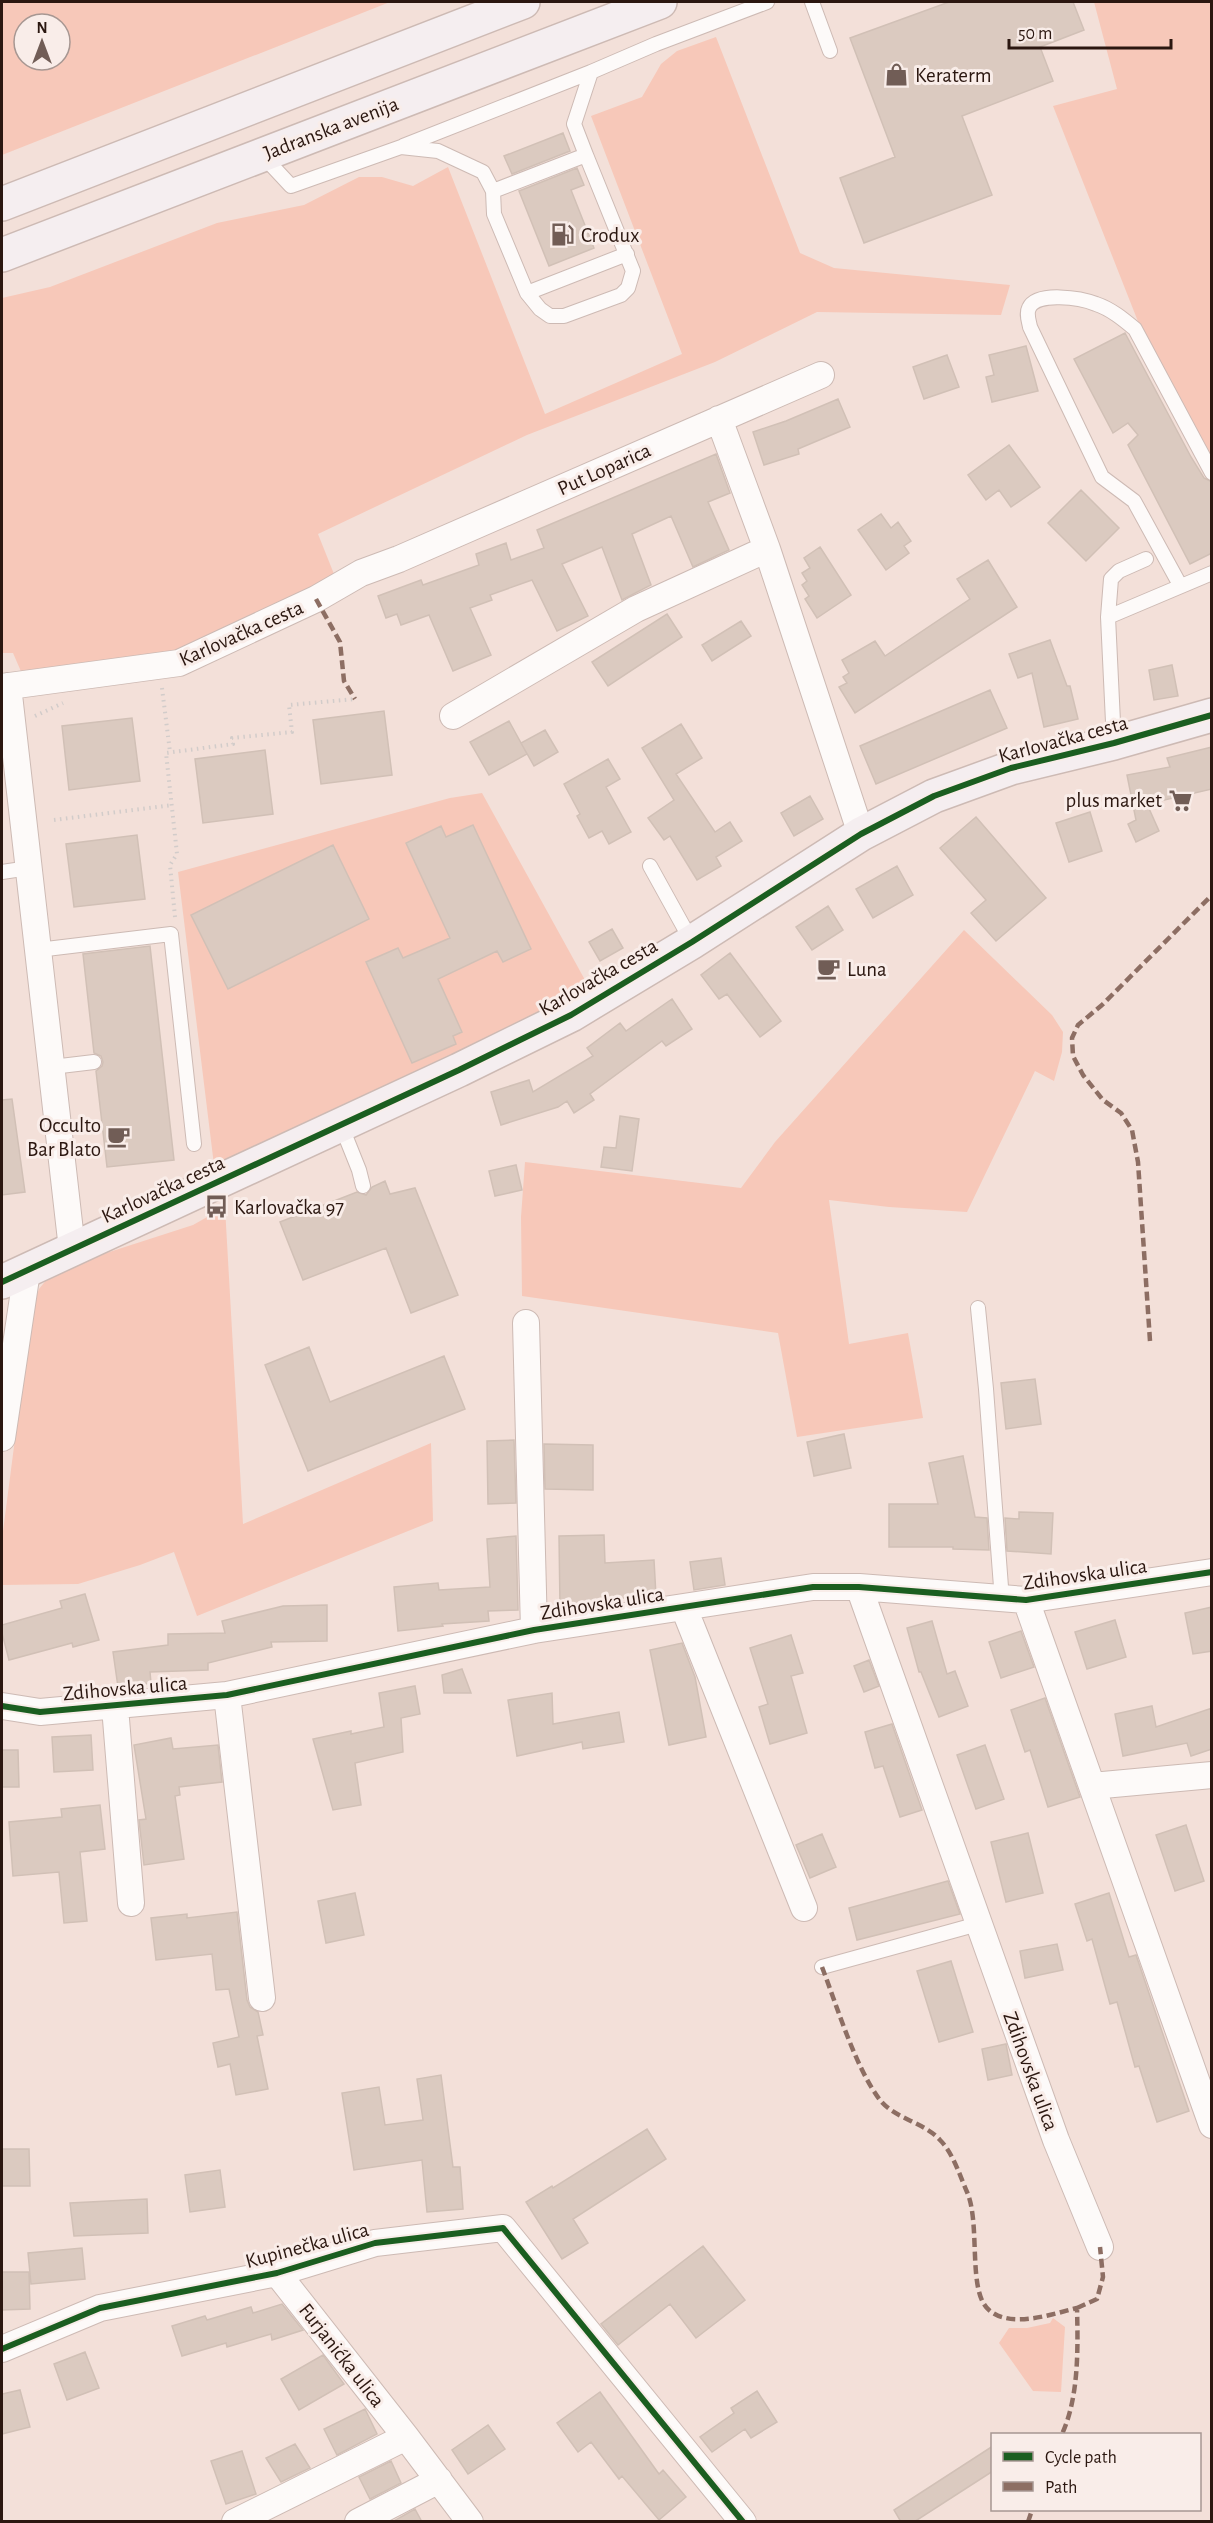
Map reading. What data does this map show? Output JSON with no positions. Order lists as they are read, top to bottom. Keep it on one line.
{"streets":{"street":["Jadranska avenija","Put Loparica","Karlovačka cesta","Zdihovska ulica","Kupinečka ulica","Furjanićka ulica"]},"crossings":[["Put Loparica","Karlovačka cesta"],["Kupinečka ulica","Furjanićka ulica"]],"places":{"shop":["Keraterm"],"fuel station":["Crodux"],"supermarket":["plus market"],"cafe":["Luna","Occulto Bar Blato"],"bus stop":["Karlovačka 97"]},"legend":["Cycle path","Path"],"scale_bar":"50 m","north":"top"}
